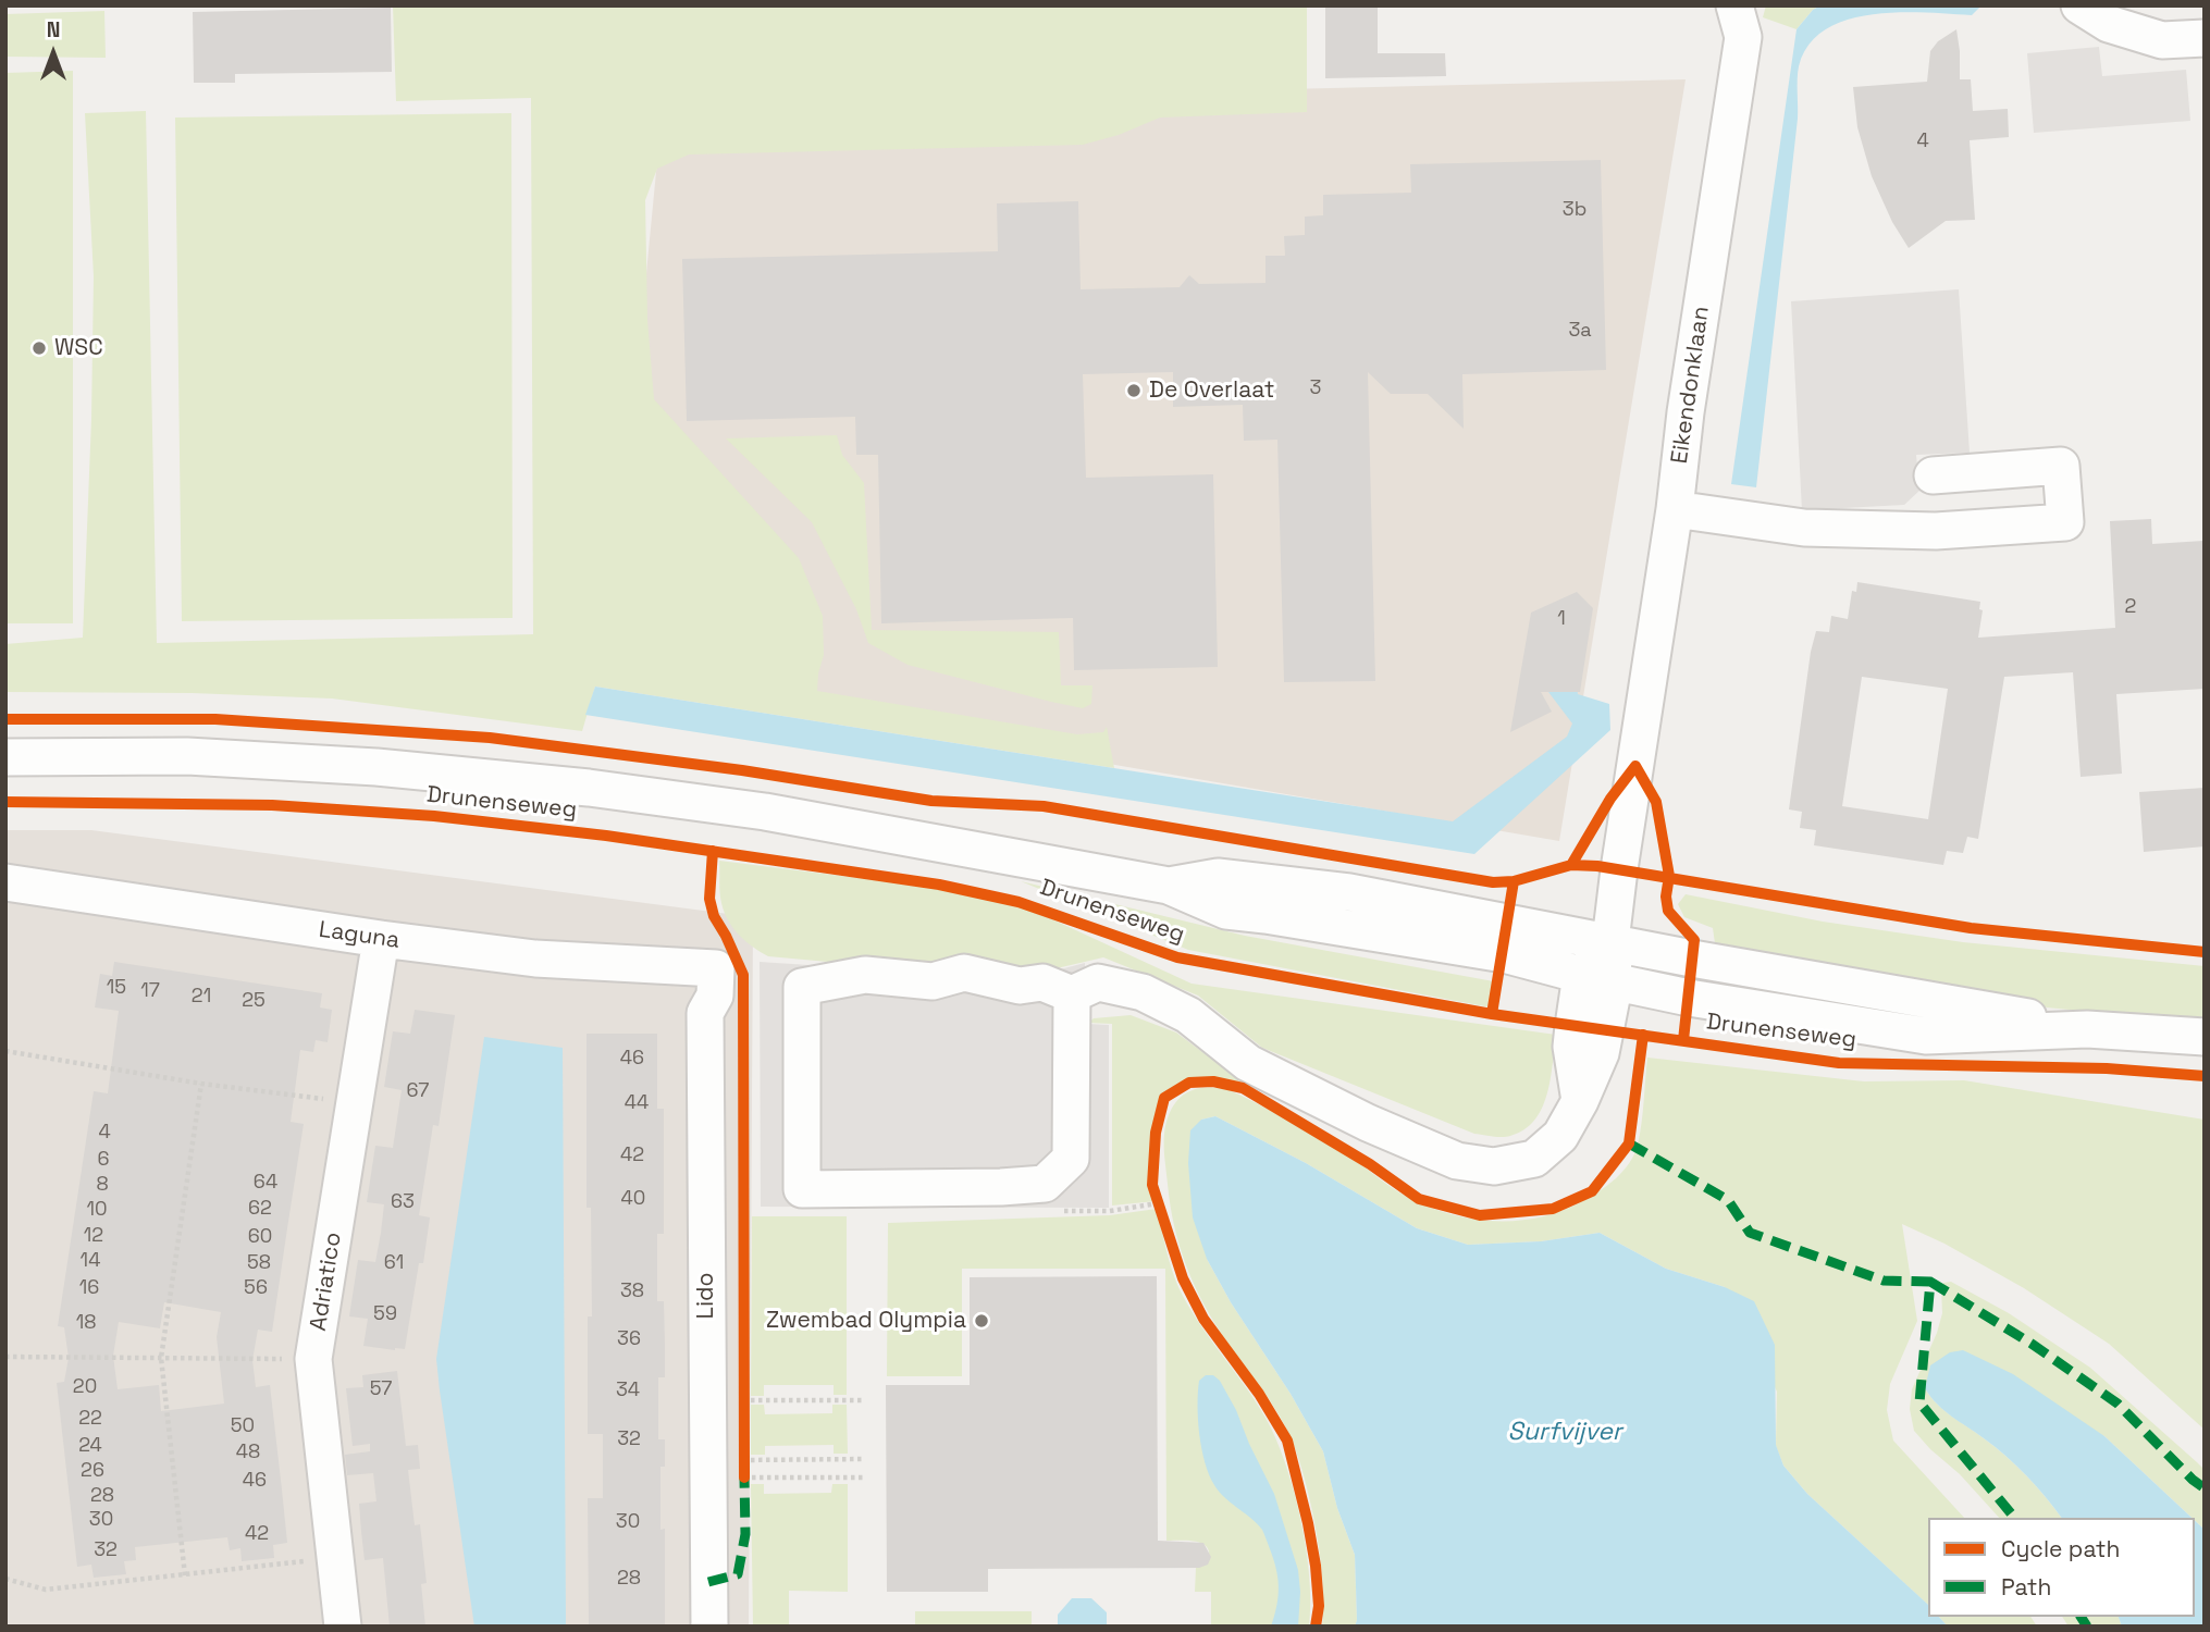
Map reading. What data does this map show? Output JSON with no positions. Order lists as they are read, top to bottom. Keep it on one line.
{"streets":{"street":["Eikendonklaan","Drunenseweg","Laguna","Adriatico","Lido"]},"crossings":[["Eikendonklaan","Drunenseweg"],["Laguna","Adriatico"],["Laguna","Lido"]],"water":["Surfvijver"],"places":["WSC","De Overlaat","Zwembad Olympia"],"house_numbers":["4","3b","3a","3","2","1","15","17","21","25","46","67","44","4","42","6","64","8","40","63","62","10","12","60","14","58","61","16","56","38","59","18","36","20","57","34","22","50","32","24","48","26","46","28","30","30","42","32","28"],"legend":["Cycle path","Path"],"north":"top"}
